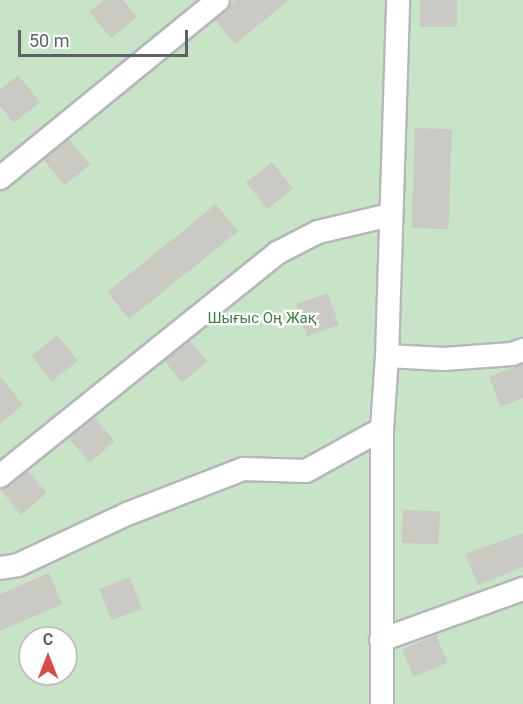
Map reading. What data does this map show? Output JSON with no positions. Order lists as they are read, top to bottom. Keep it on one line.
{"parks":["Шығыс Оң Жақ"],"scale_bar":"50 m","north":"top"}
